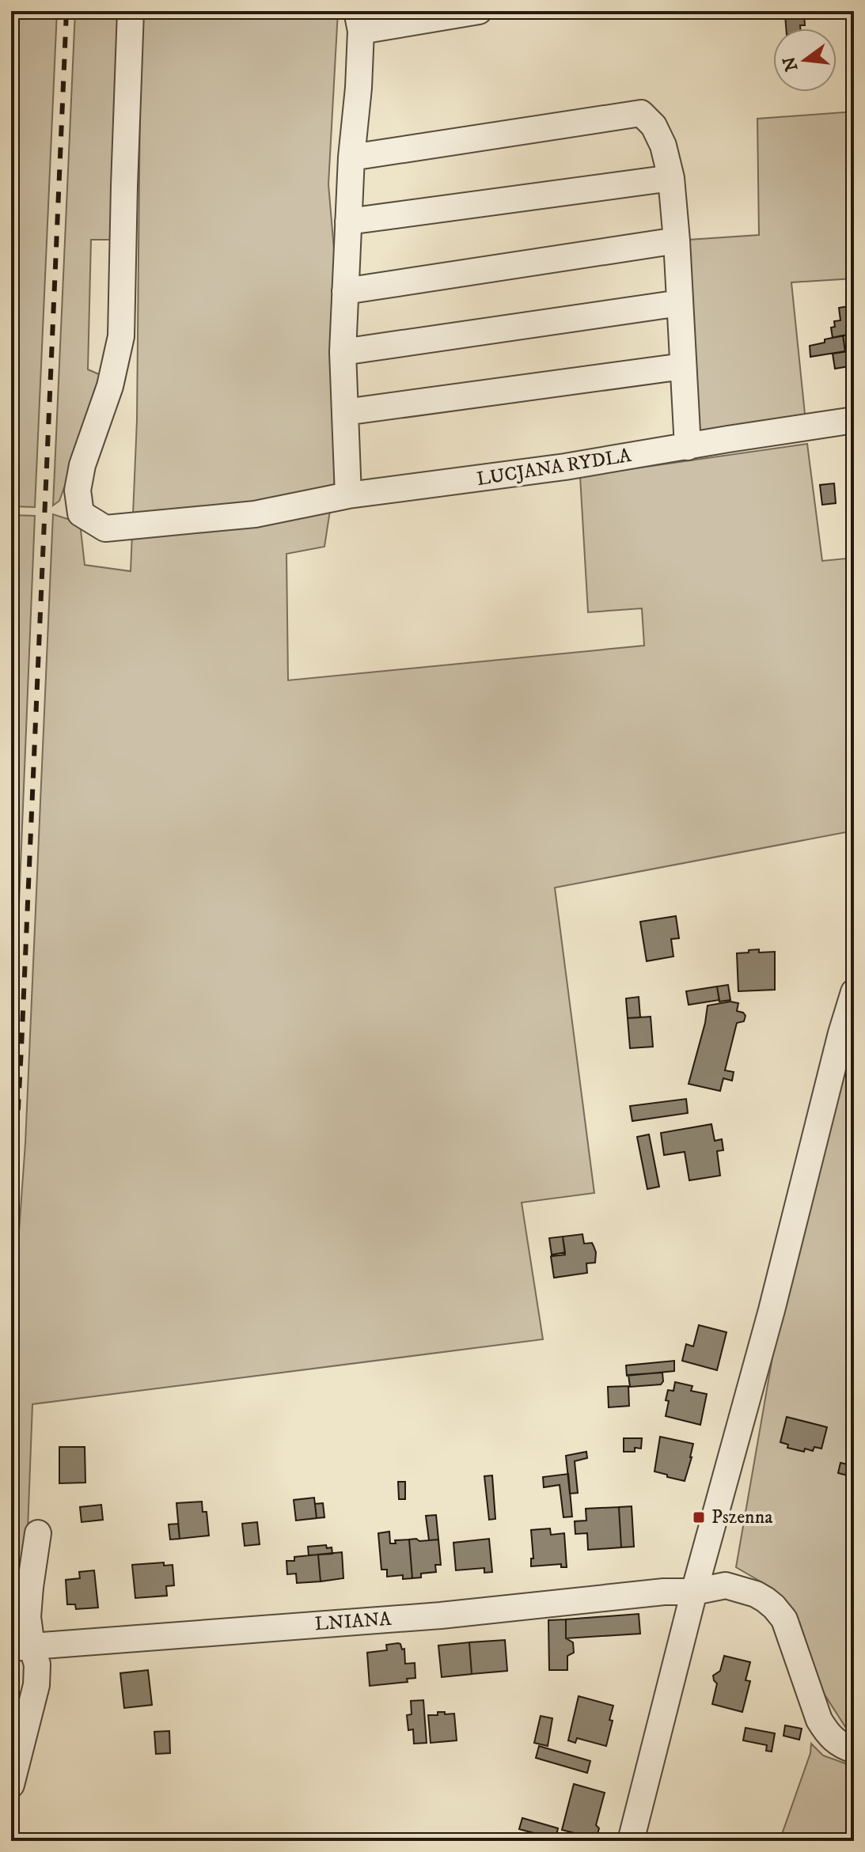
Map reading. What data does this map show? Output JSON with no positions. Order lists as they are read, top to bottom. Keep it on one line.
{"streets":{"street":["LUCJANA RYDLA","LNIANA"]},"places":{"transit":["Pszenna"]},"north":"left"}
